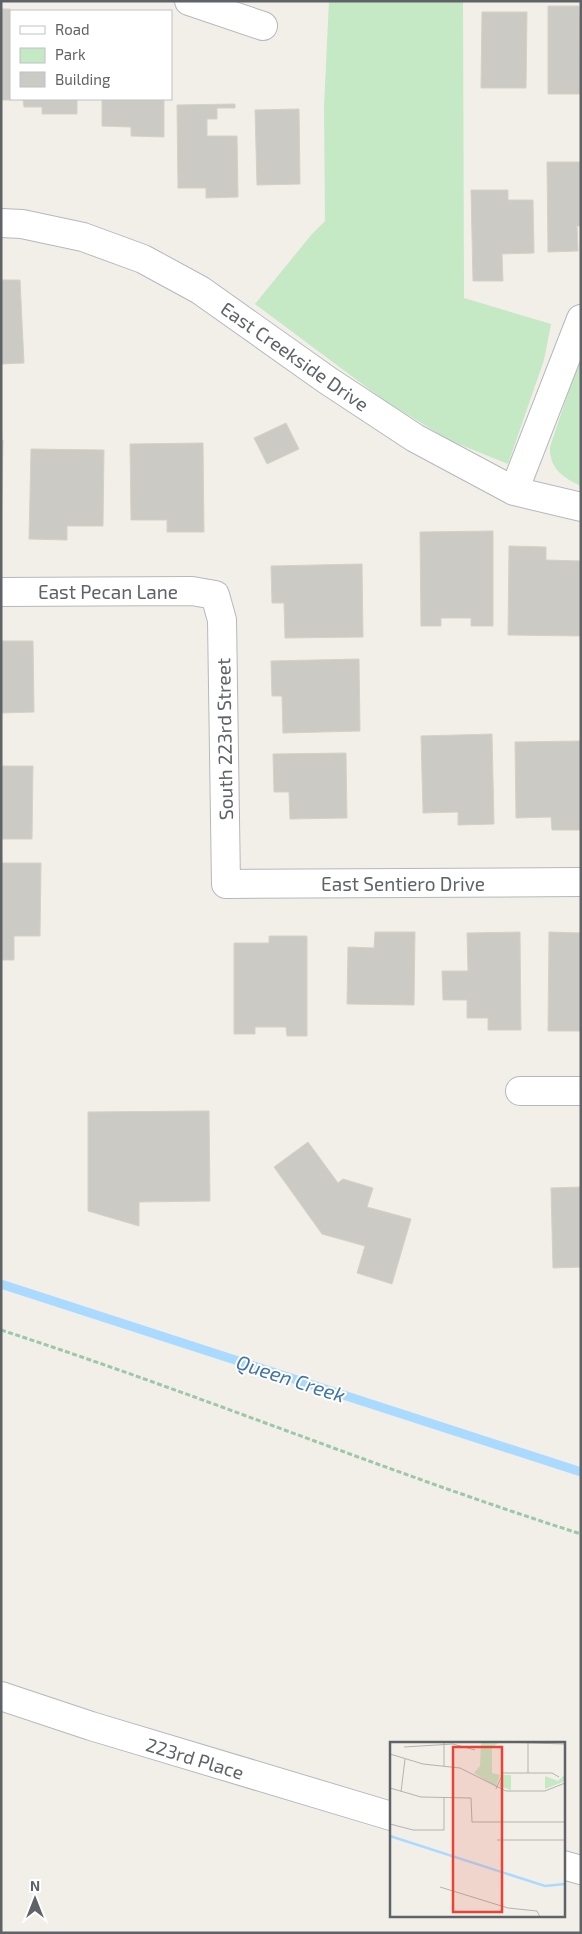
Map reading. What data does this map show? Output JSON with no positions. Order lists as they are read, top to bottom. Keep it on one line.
{"streets":{"street":["East Creekside Drive","East Pecan Lane","South 223rd Street","East Sentiero Drive","223rd Place"]},"crossings":[["East Pecan Lane","South 223rd Street"],["South 223rd Street","East Sentiero Drive"]],"water":["Queen Creek"],"legend":["Road","Park","Building"],"north":"top"}
